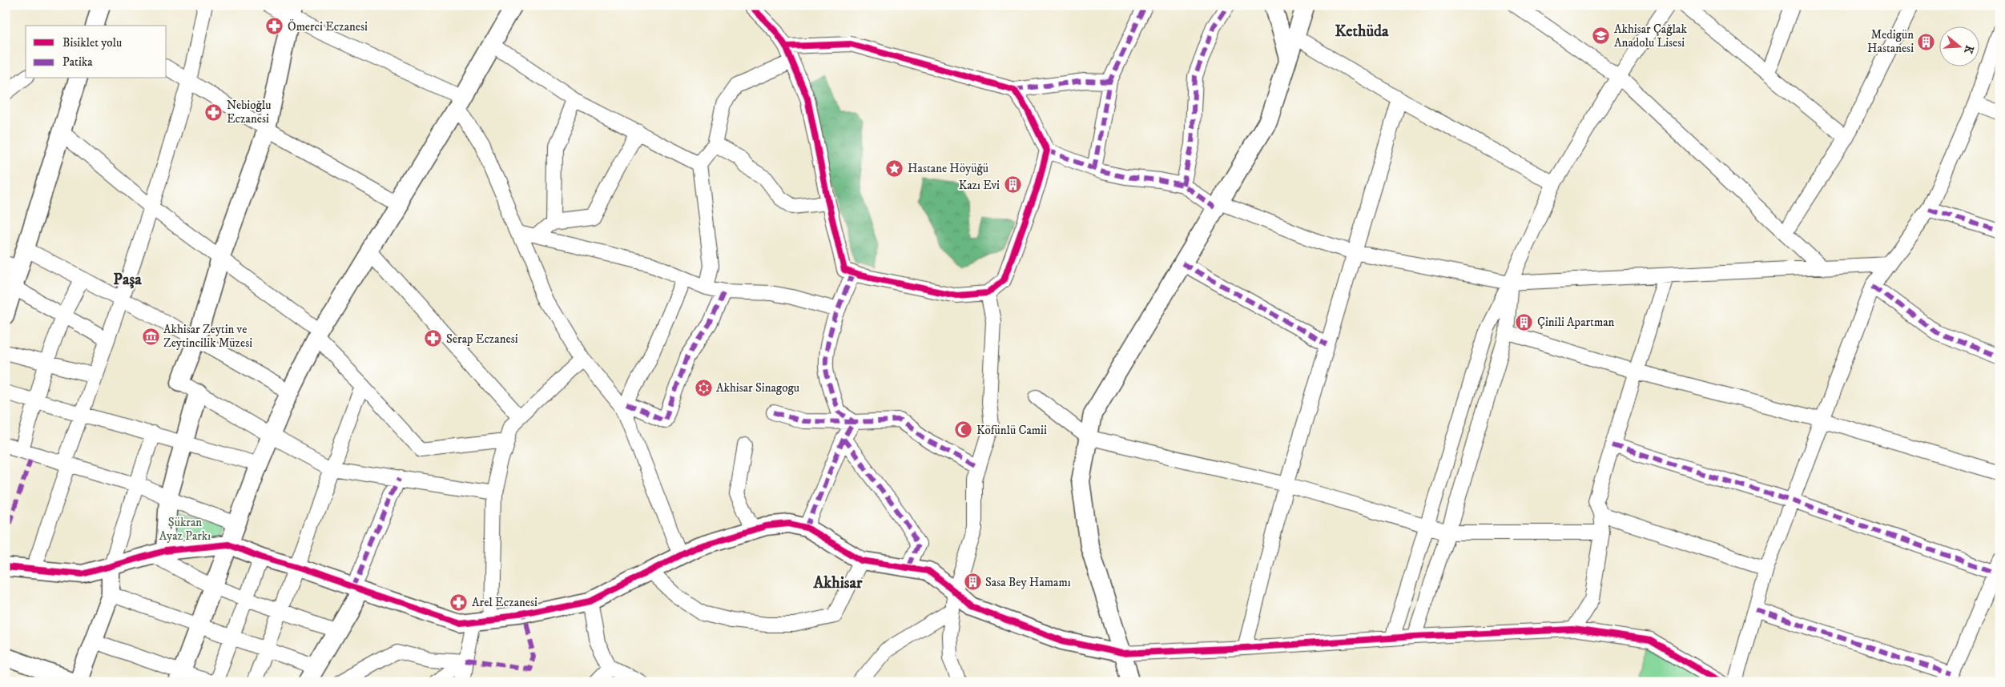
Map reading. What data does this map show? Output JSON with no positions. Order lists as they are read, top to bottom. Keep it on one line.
{"districts":["Kethüda","Paşa","Akhisar"],"parks":["Şükran Ayaz Parkı"],"places":{"pharmacy":["Ömerci Eczanesi","Nebioğlu Eczanesi","Serap Eczanesi","Arel Eczanesi"],"school or university":["Akhisar Çağlak Anadolu Lisesi"],"building":["Medigün Hastanesi","Kazı Evi","Çinili Apartman","Sasa Bey Hamamı"],"place":["Hastane Höyüğü"],"museum":["Akhisar Zeytin ve Zeytincilik Müzesi"],"synagogue":["Akhisar Sinagogu"],"mosque":["Köfünlü Camii"]},"legend":["Bisiklet yolu","Patika"],"north":"right"}
